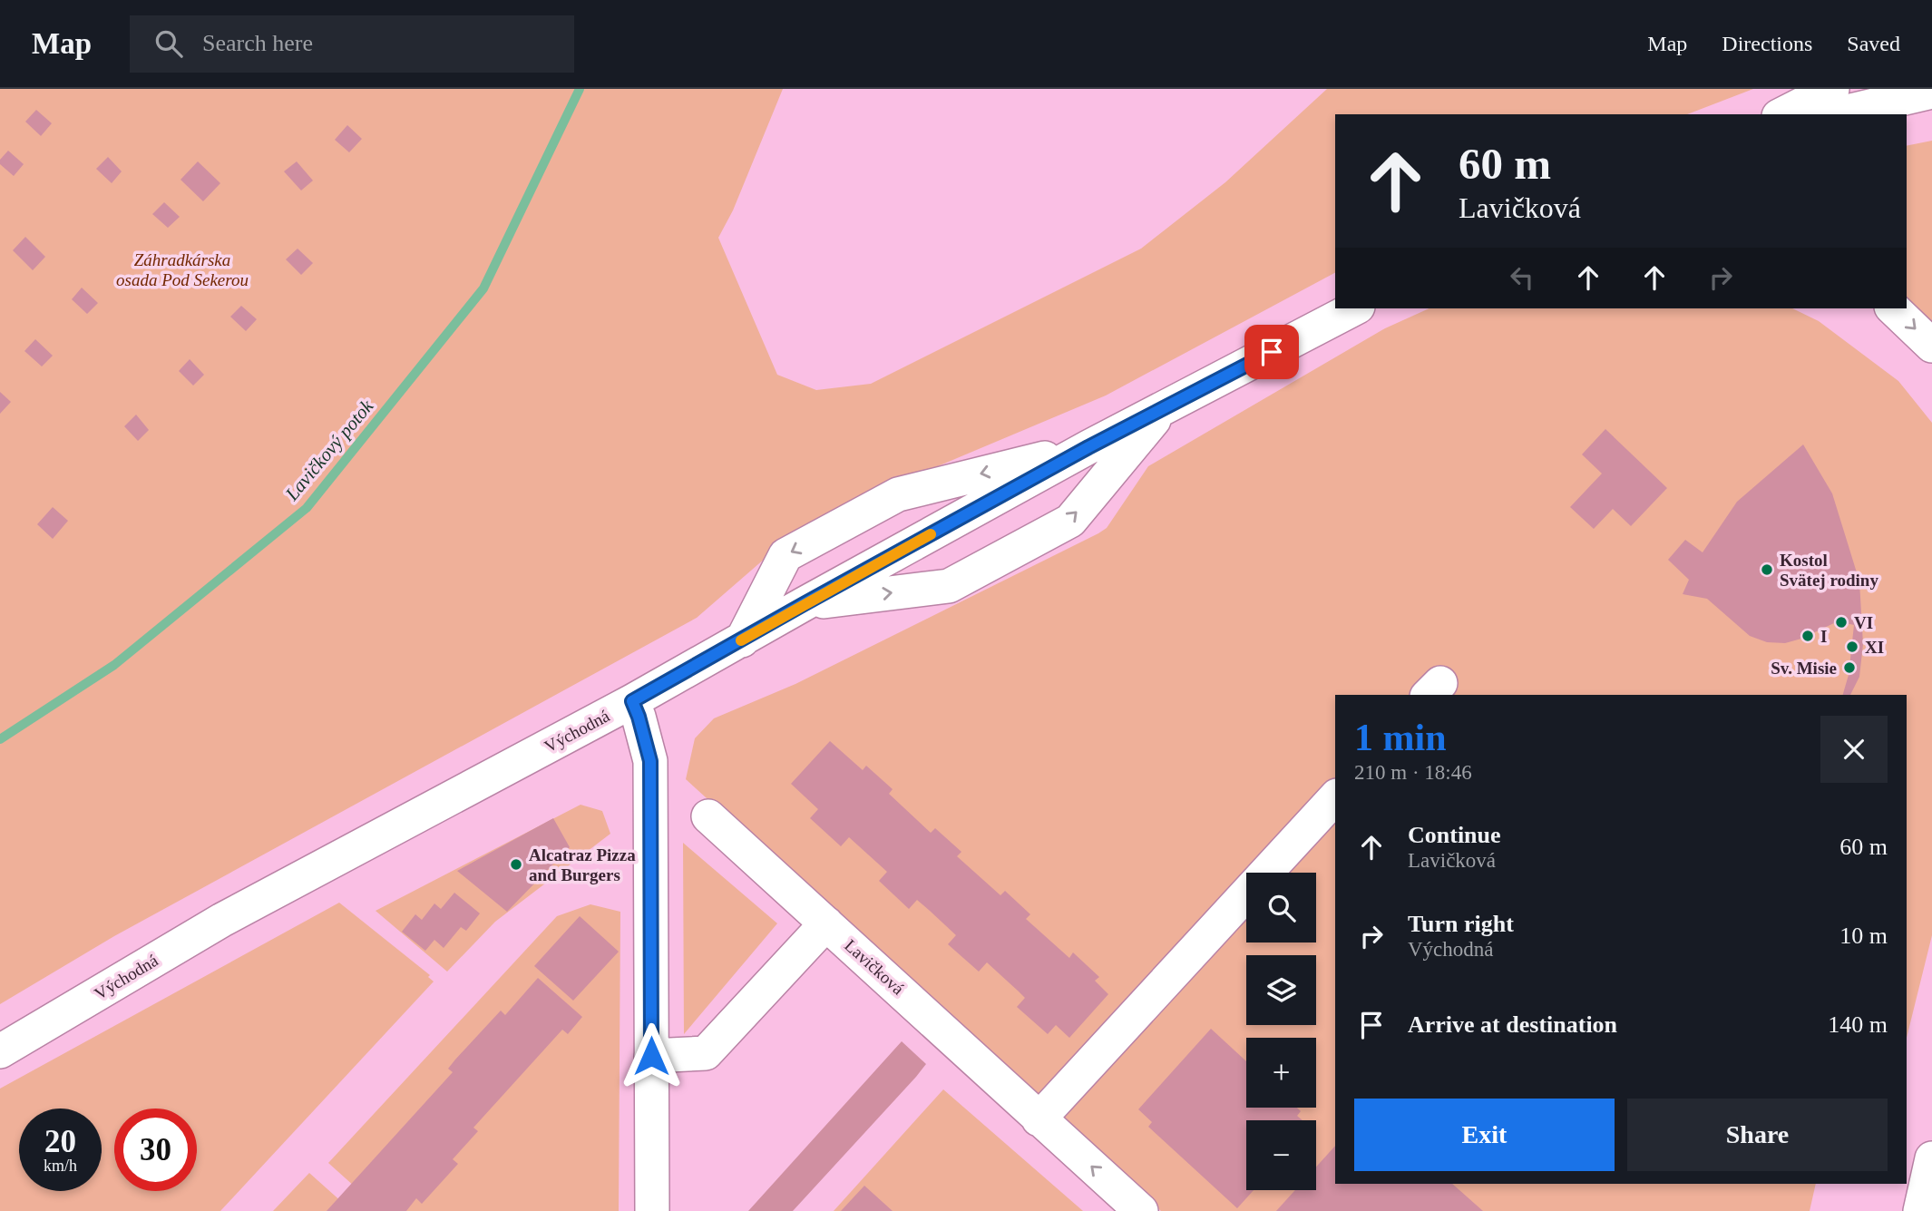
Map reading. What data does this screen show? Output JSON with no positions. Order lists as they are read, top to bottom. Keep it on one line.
{"streets":{"street":["Východná","Lavičková"]},"water":["Lavičkový potok"],"parks":["Záhradkárska osada Pod Sekerou"],"places":["Kostol Svätej rodiny","VI","I","XI","Sv. Misie","Alcatraz Pizza and Burgers"],"page":{"header":"Map","search":"Search here","nav":["Map","Directions","Saved"],"turn":["60 m","Lavičková"],"heading":["1 min","210 m · 18:46"],"list":[{"name":"Continue","note":"Lavičková","value":"60 m"},{"name":"Turn right","note":"Východná","value":"10 m"},{"name":"Arrive at destination","value":"140 m"}],"map_buttons":["+","−"],"buttons":["Exit","Share"],"speed":"20 km/h","limit":"30"}}
